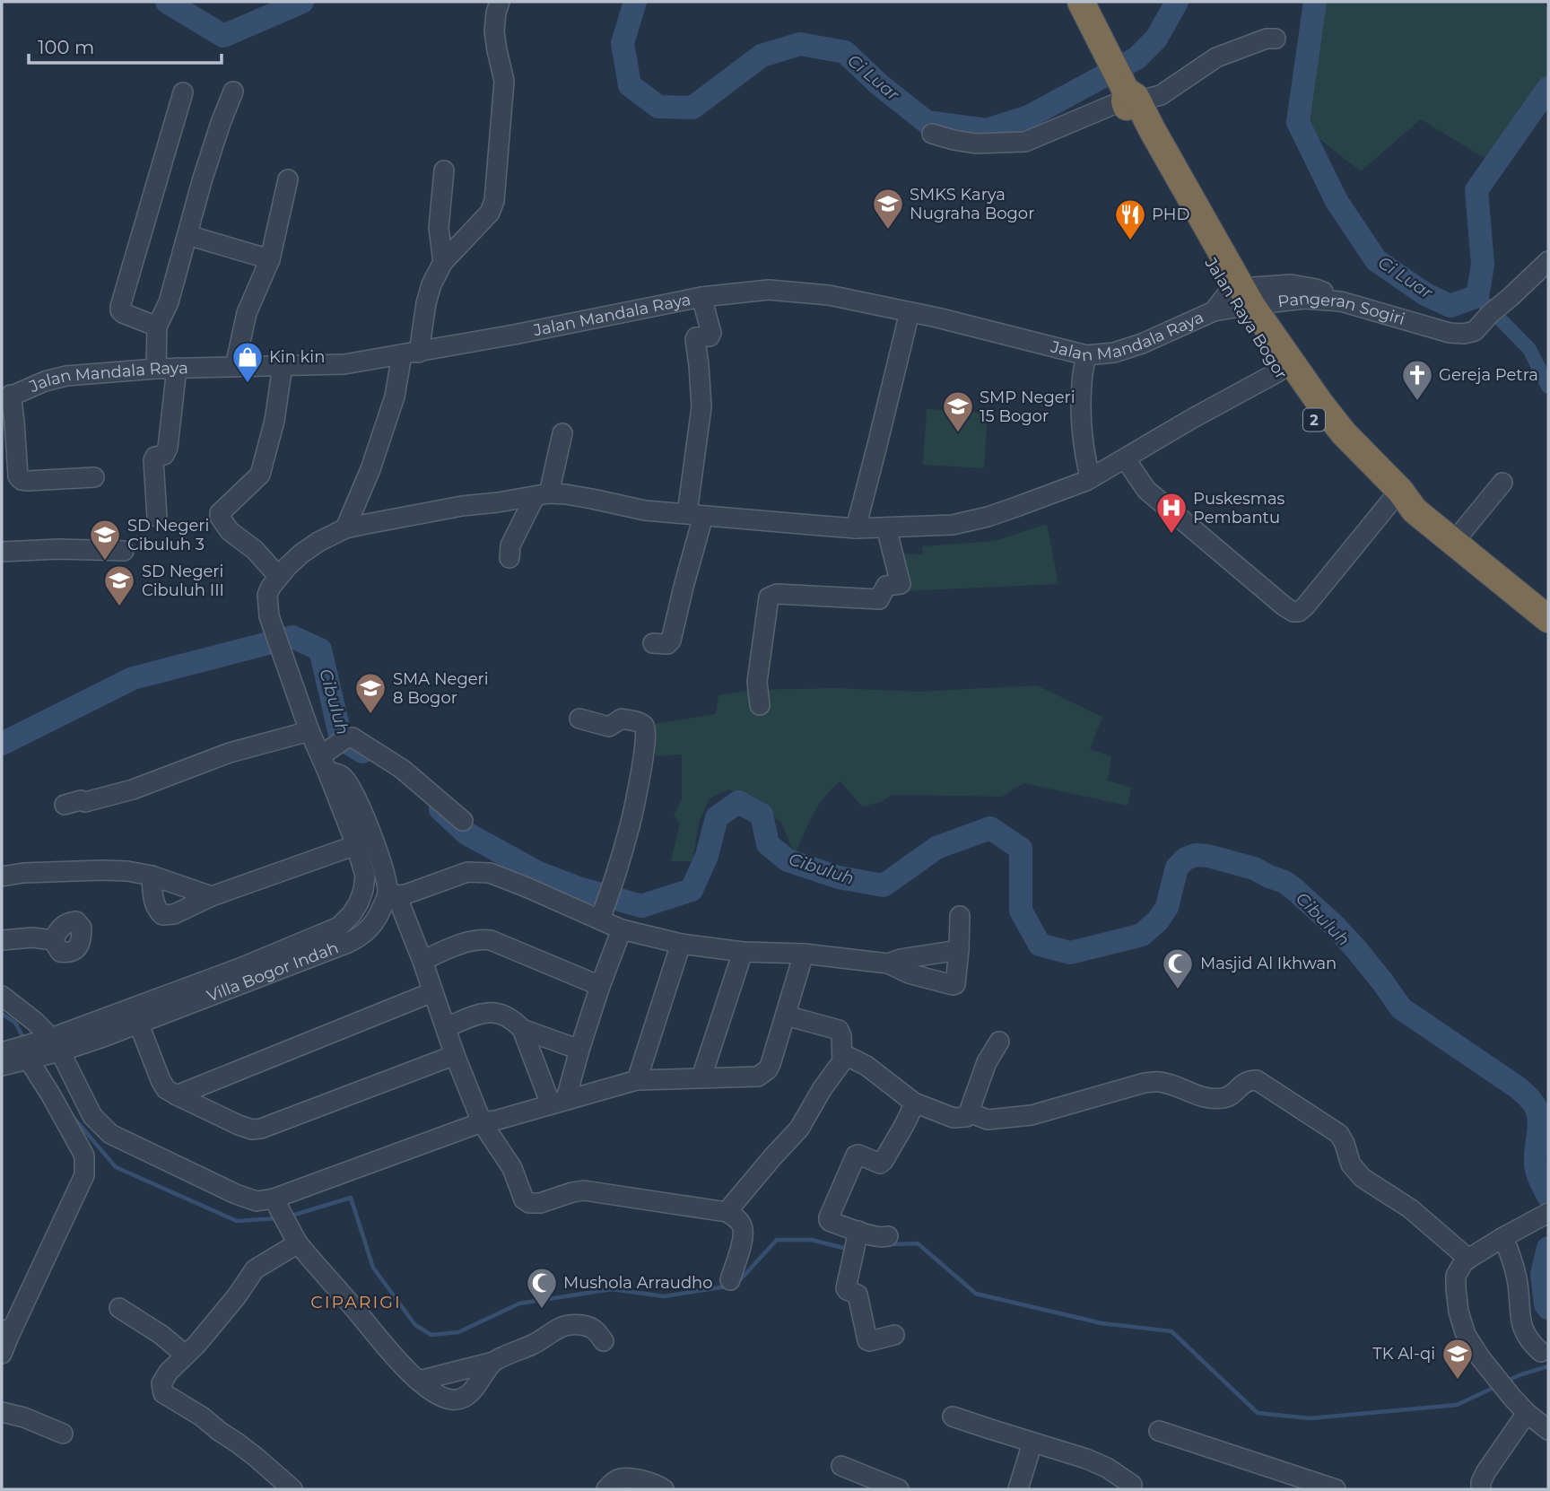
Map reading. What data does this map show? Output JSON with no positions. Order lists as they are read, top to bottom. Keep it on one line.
{"streets":{"highway":["Jalan Raya Bogor","2"],"street":["Pangeran Sogiri","Jalan Mandala Raya","Villa Bogor Indah"]},"crossings":[["Pangeran Sogiri","Jalan Mandala Raya"],["Pangeran Sogiri","Jalan Raya Bogor"],["Jalan Mandala Raya","Jalan Raya Bogor"],["Jalan Raya Bogor","2"],["Jalan Raya Bogor","Villa Bogor Indah"]],"districts":["CIPARIGI"],"water":["Ci Luar","Cibuluh"],"places":{"school or university":["SMKS Karya Nugraha Bogor","SMP Negeri 15 Bogor","SD Negeri Cibuluh 3","SD Negeri Cibuluh III","SMA Negeri 8 Bogor","TK Al-qi"],"restaurant":["PHD"],"shop":["Kin kin"],"church":["Gereja Petra"],"hospital":["Puskesmas Pembantu"],"mosque":["Masjid Al Ikhwan","Mushola Arraudho"]},"scale_bar":"100 m"}
